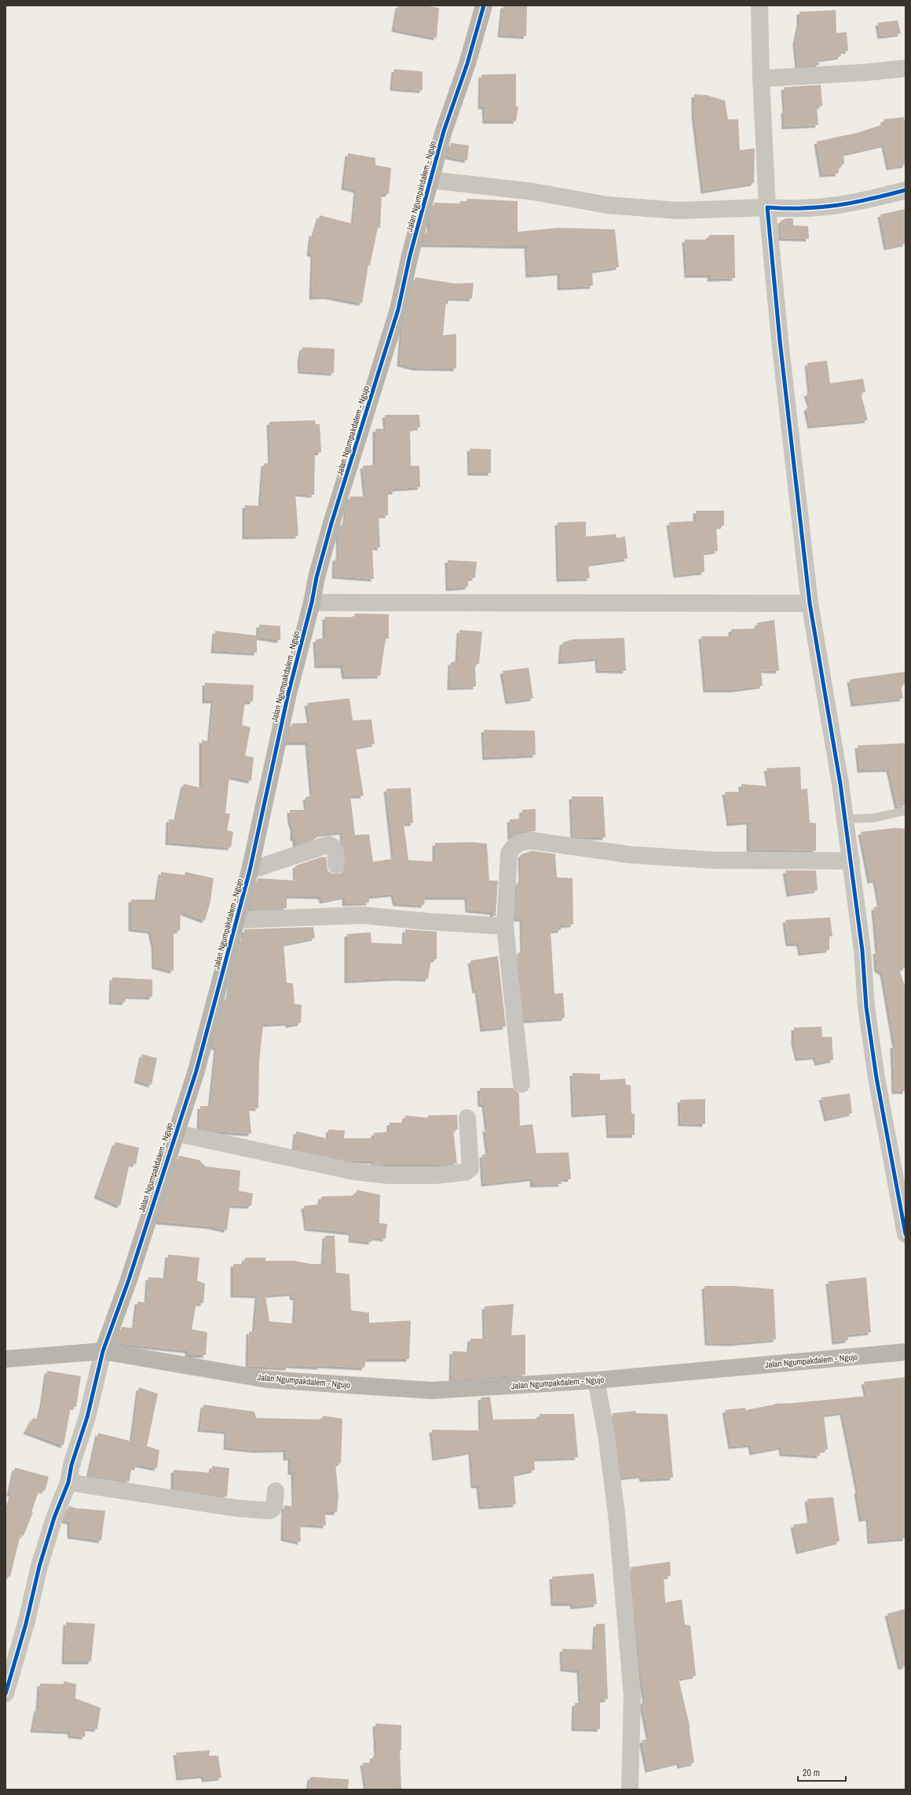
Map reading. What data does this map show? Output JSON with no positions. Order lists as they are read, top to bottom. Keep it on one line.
{"streets":{"street":["Jalan Ngumpakdalem - Ngujo"]},"scale_bar":"20 m"}
